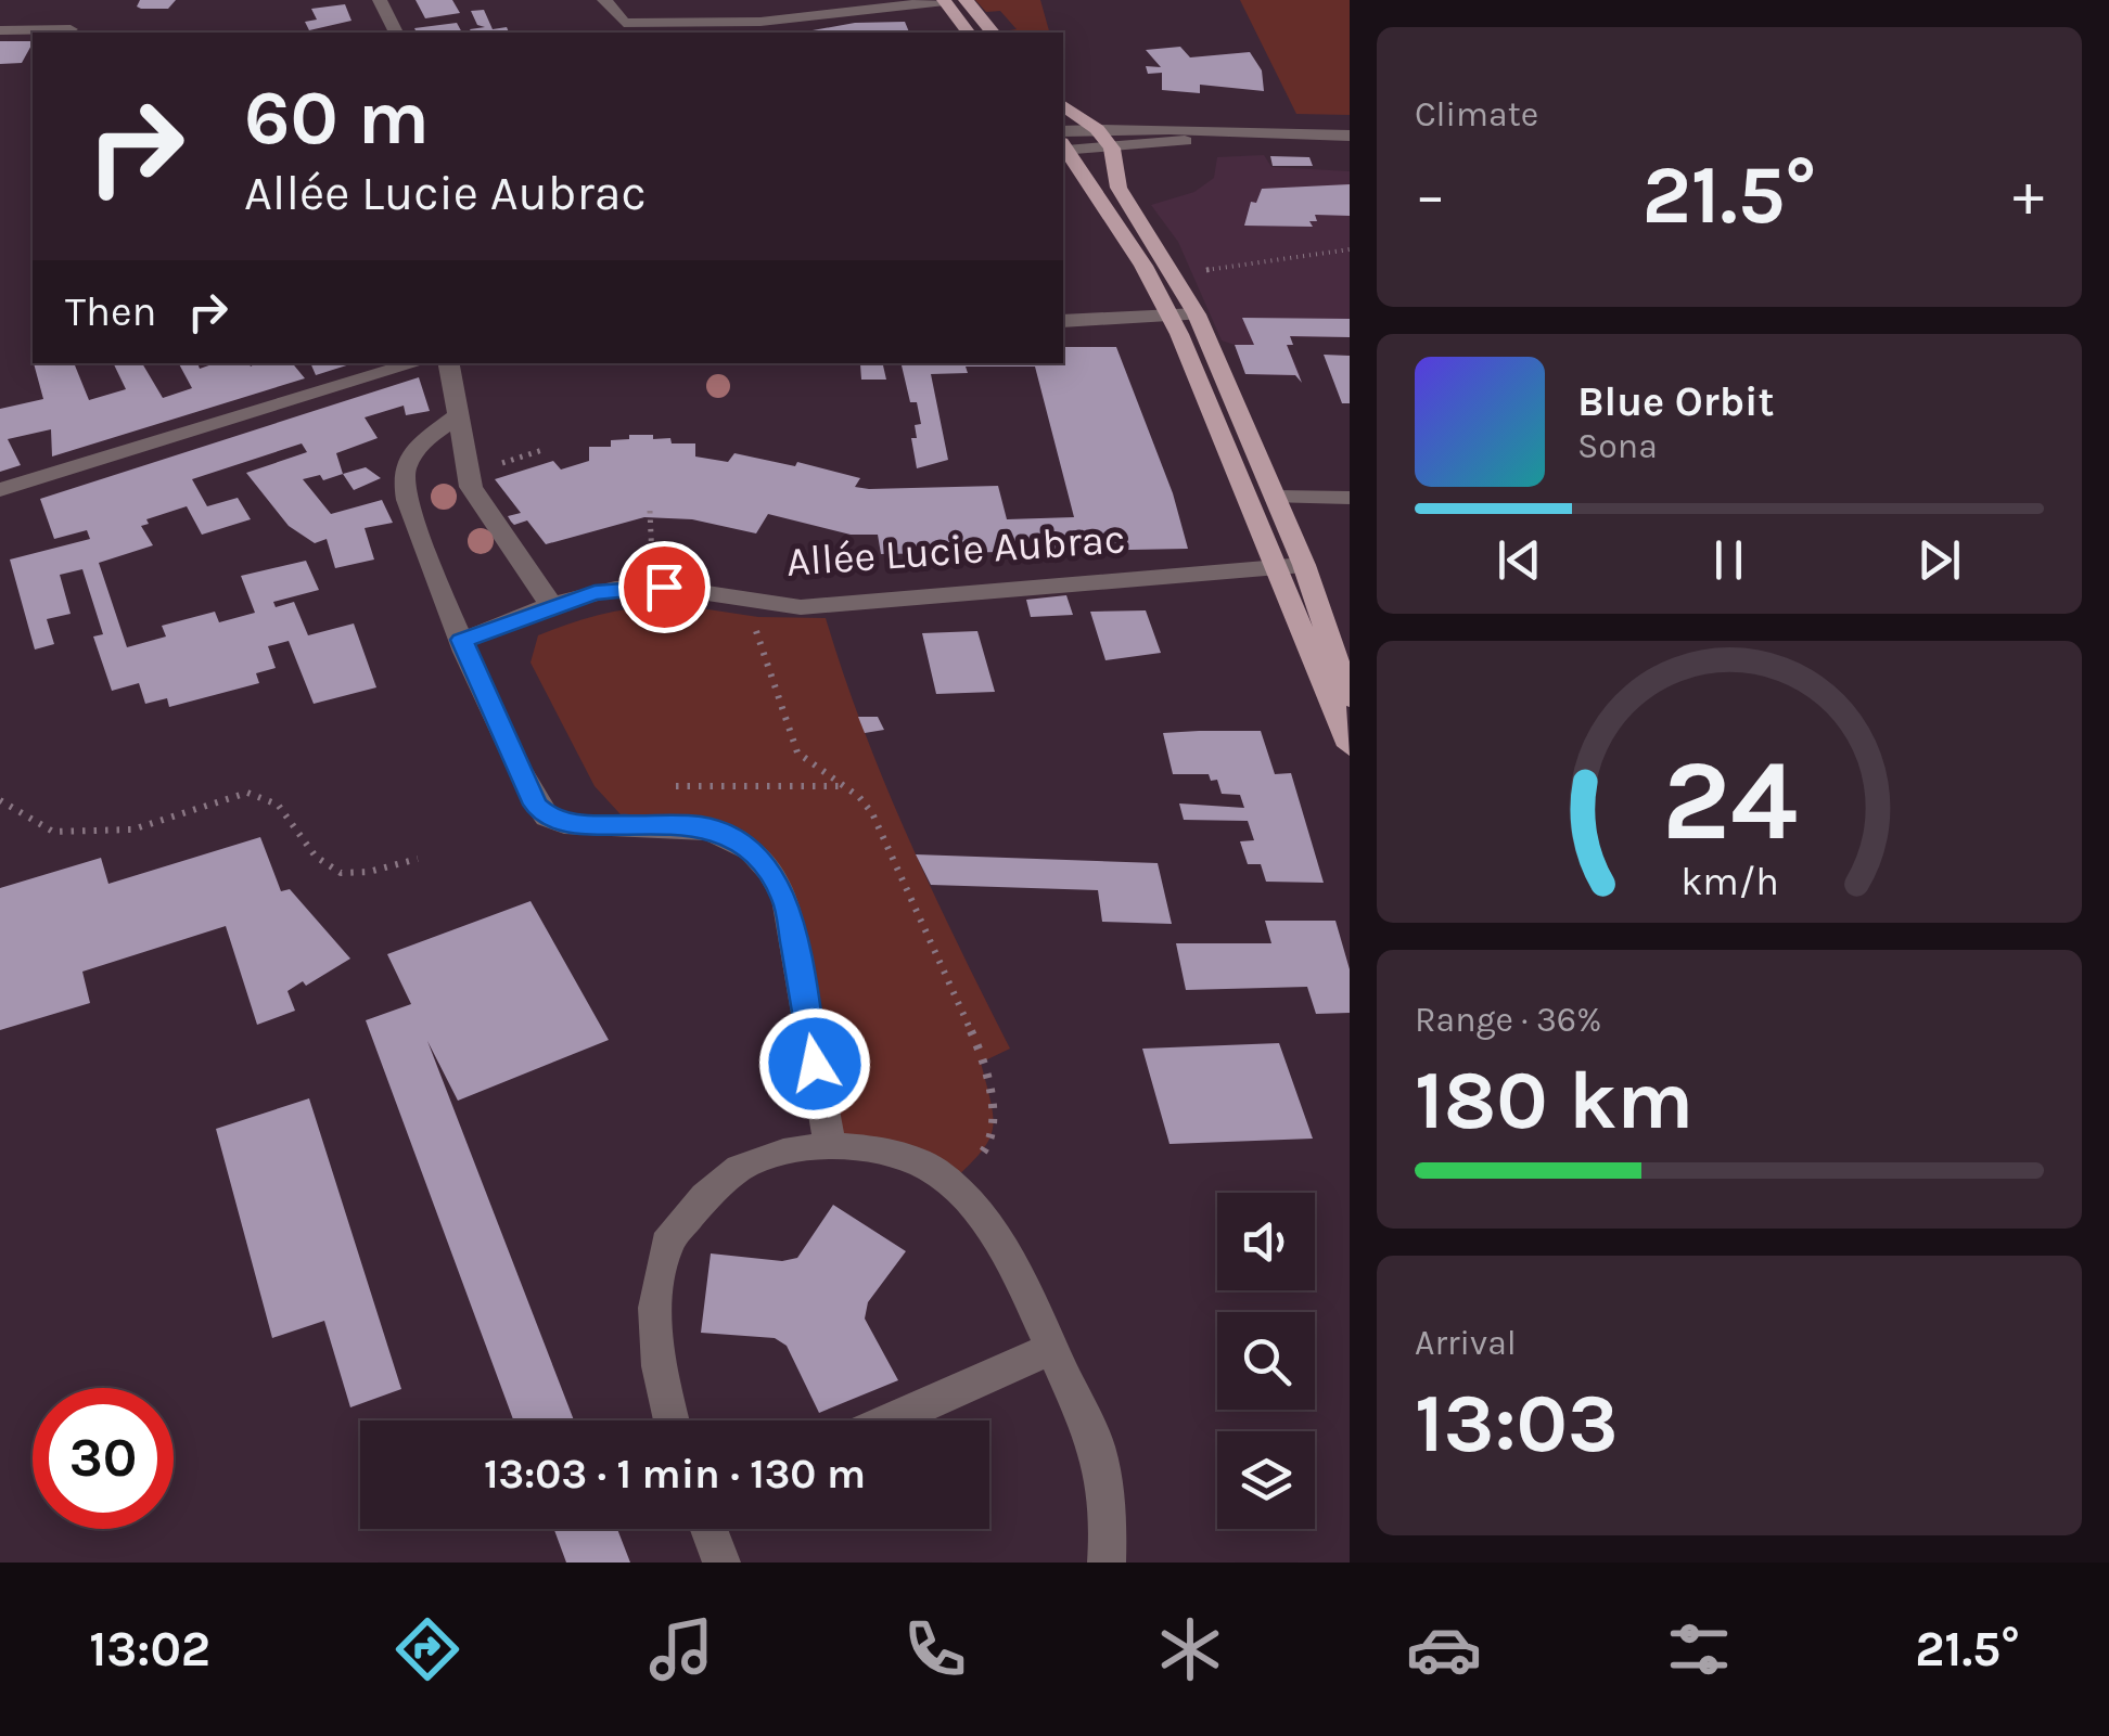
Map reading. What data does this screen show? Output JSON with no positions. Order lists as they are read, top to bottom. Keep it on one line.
{"streets":{"street":["Allée Lucie Aubrac"]},"page":{"tile":["Climate",["Range · 36%","180 km"],["Arrival","13:03"]],"turn":["60 m","Allée Lucie Aubrac"],"heat":["−","21.5°","+"],"then":"Then","song":["Blue Orbit","Sona"],"limit":"30","trip":"13:03 · 1 min · 130 m","tabs":["13:02","21.5°"],"gauge":["24","km/h"]}}
